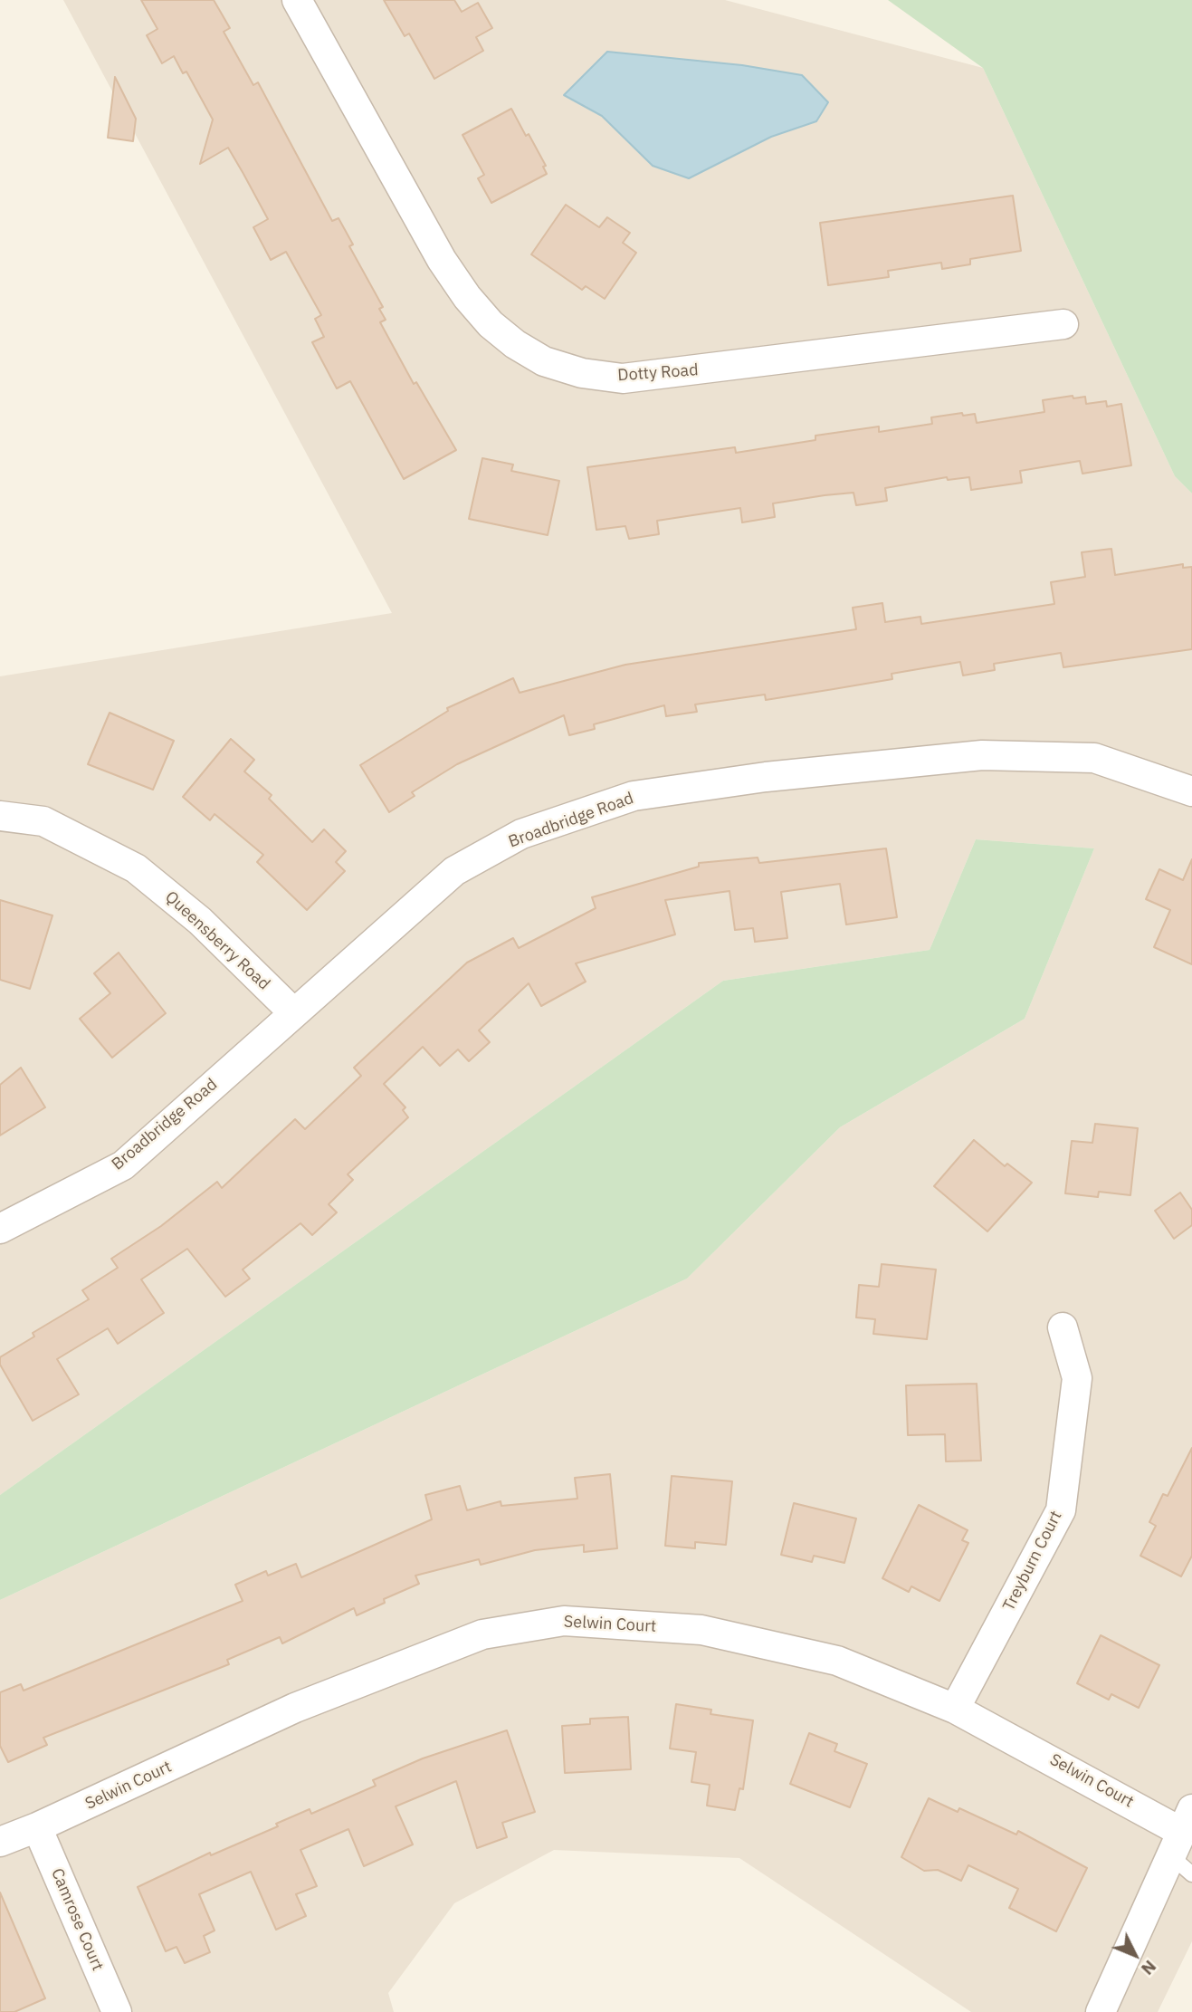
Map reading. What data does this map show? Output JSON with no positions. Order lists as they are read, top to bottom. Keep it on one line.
{"streets":{"street":["Dotty Road","Broadbridge Road","Queensberry Road","Treyburn Court","Selwin Court","Camrose Court"]},"crossings":[["Broadbridge Road","Queensberry Road"],["Treyburn Court","Selwin Court"],["Selwin Court","Camrose Court"]],"north":"bottom right"}
